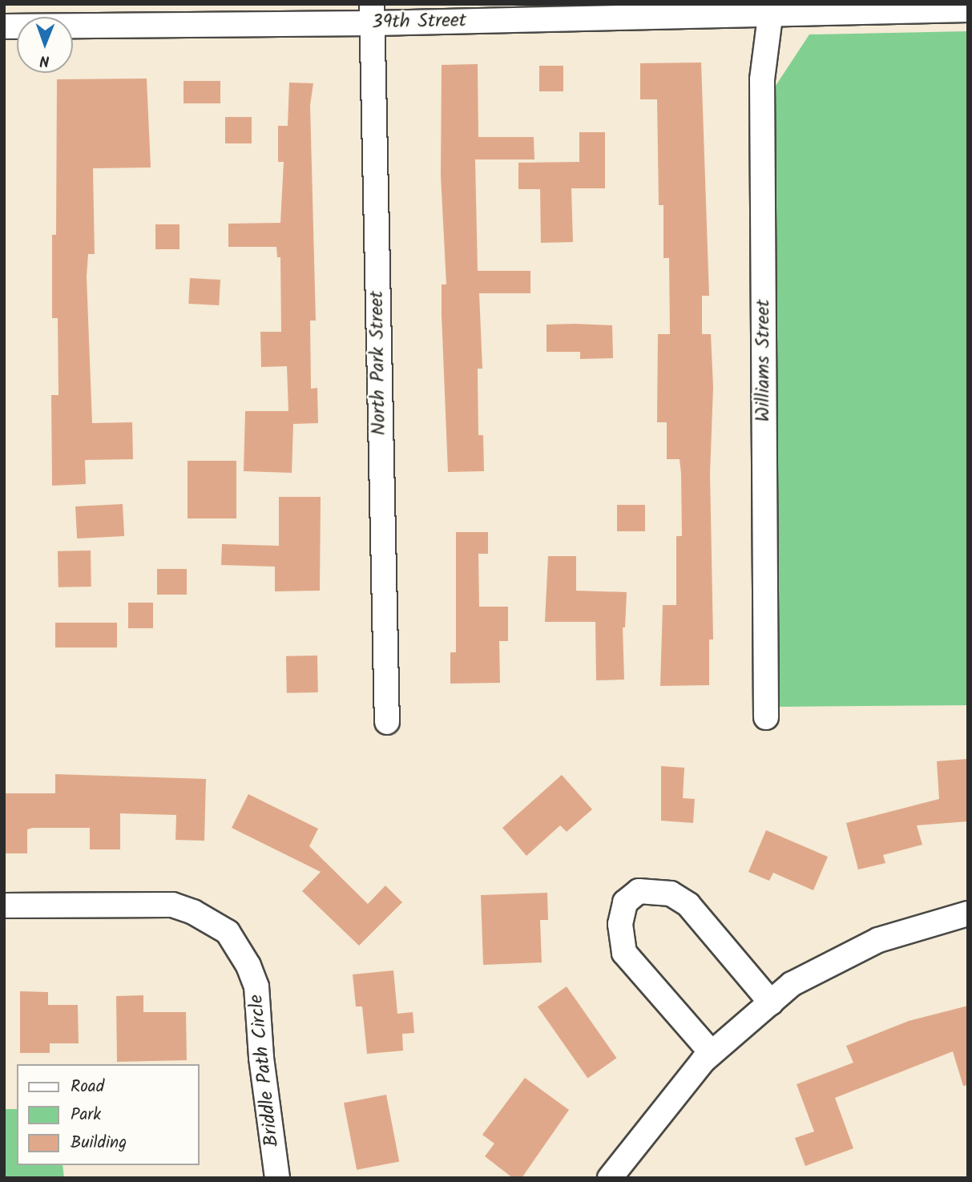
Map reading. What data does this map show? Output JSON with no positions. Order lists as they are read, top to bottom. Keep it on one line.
{"streets":{"street":["39th Street","Williams Street","North Park Street","Briddle Path Circle"]},"crossings":[["39th Street","Williams Street"],["39th Street","North Park Street"]],"legend":["Road","Park","Building"],"north":"bottom"}
